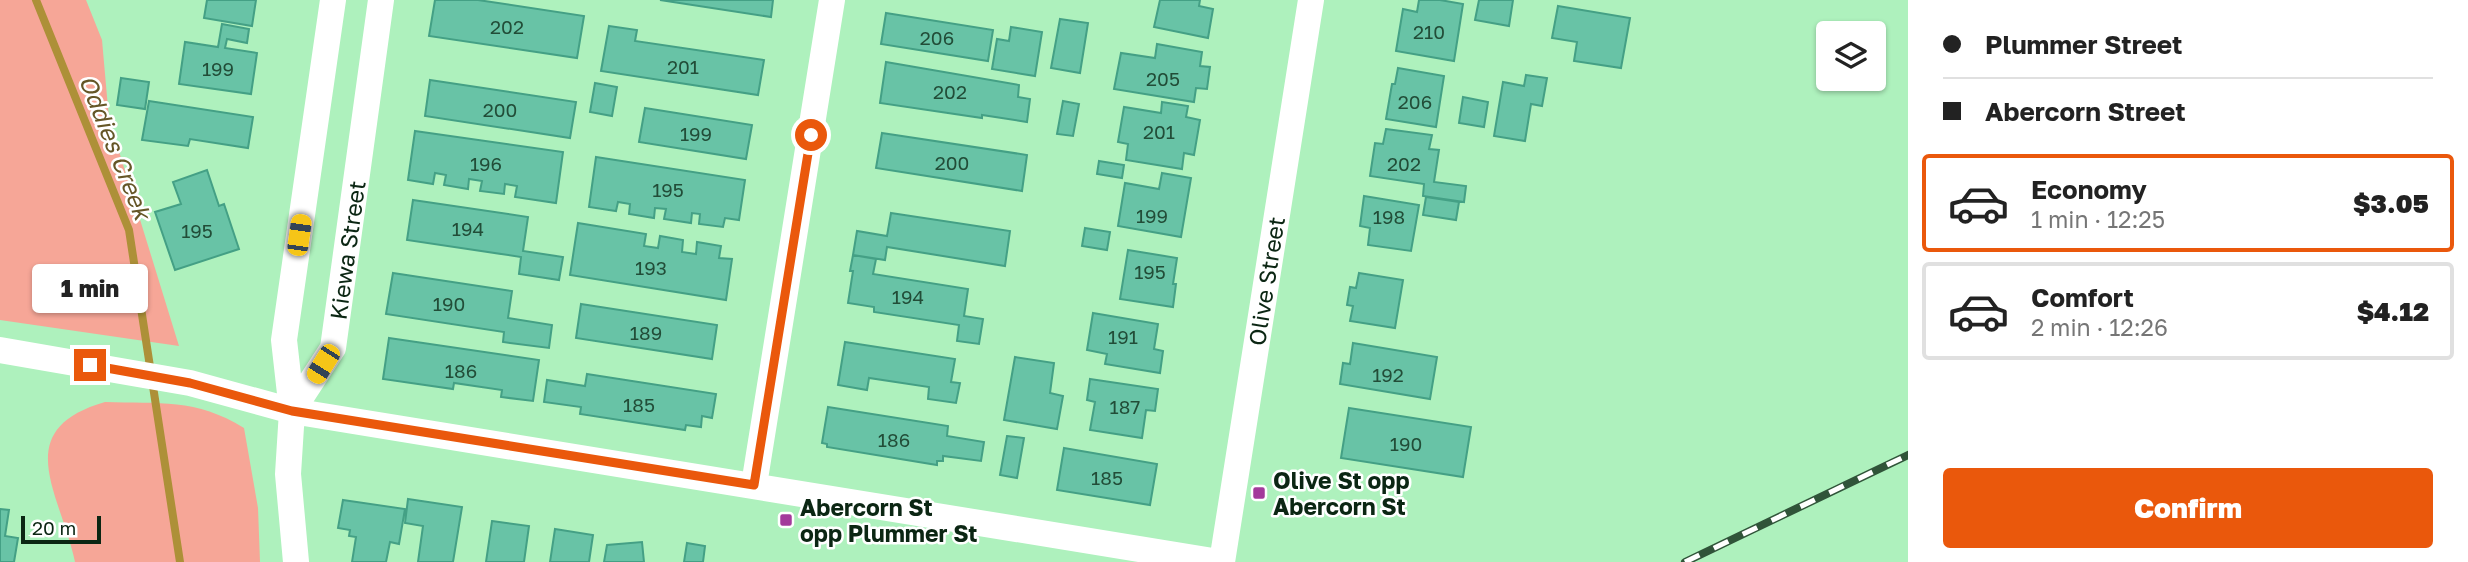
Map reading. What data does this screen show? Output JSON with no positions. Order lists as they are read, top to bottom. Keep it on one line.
{"streets":{"street":["Kiewa Street","Olive Street"]},"water":["Oddies Creek"],"places":{"transit":["Olive St opp Abercorn St","Abercorn St opp Plummer St"]},"house_numbers":["202","210","206","201","199","205","202","206","200","201","199","200","196","202","195","199","198","194","195","193","195","194","190","189","191","186","192","185","187","186","190","185"],"scale_bar":"20 m","page":{"banner":["Plummer Street","Abercorn Street"],"list":[{"name":"Economy","note":"1 min · 12:25","value":"$3.05"},{"name":"Comfort","note":"2 min · 12:26","value":"$4.12"}],"bubble":"1 min","buttons":"Confirm","scale":"20 m"}}
